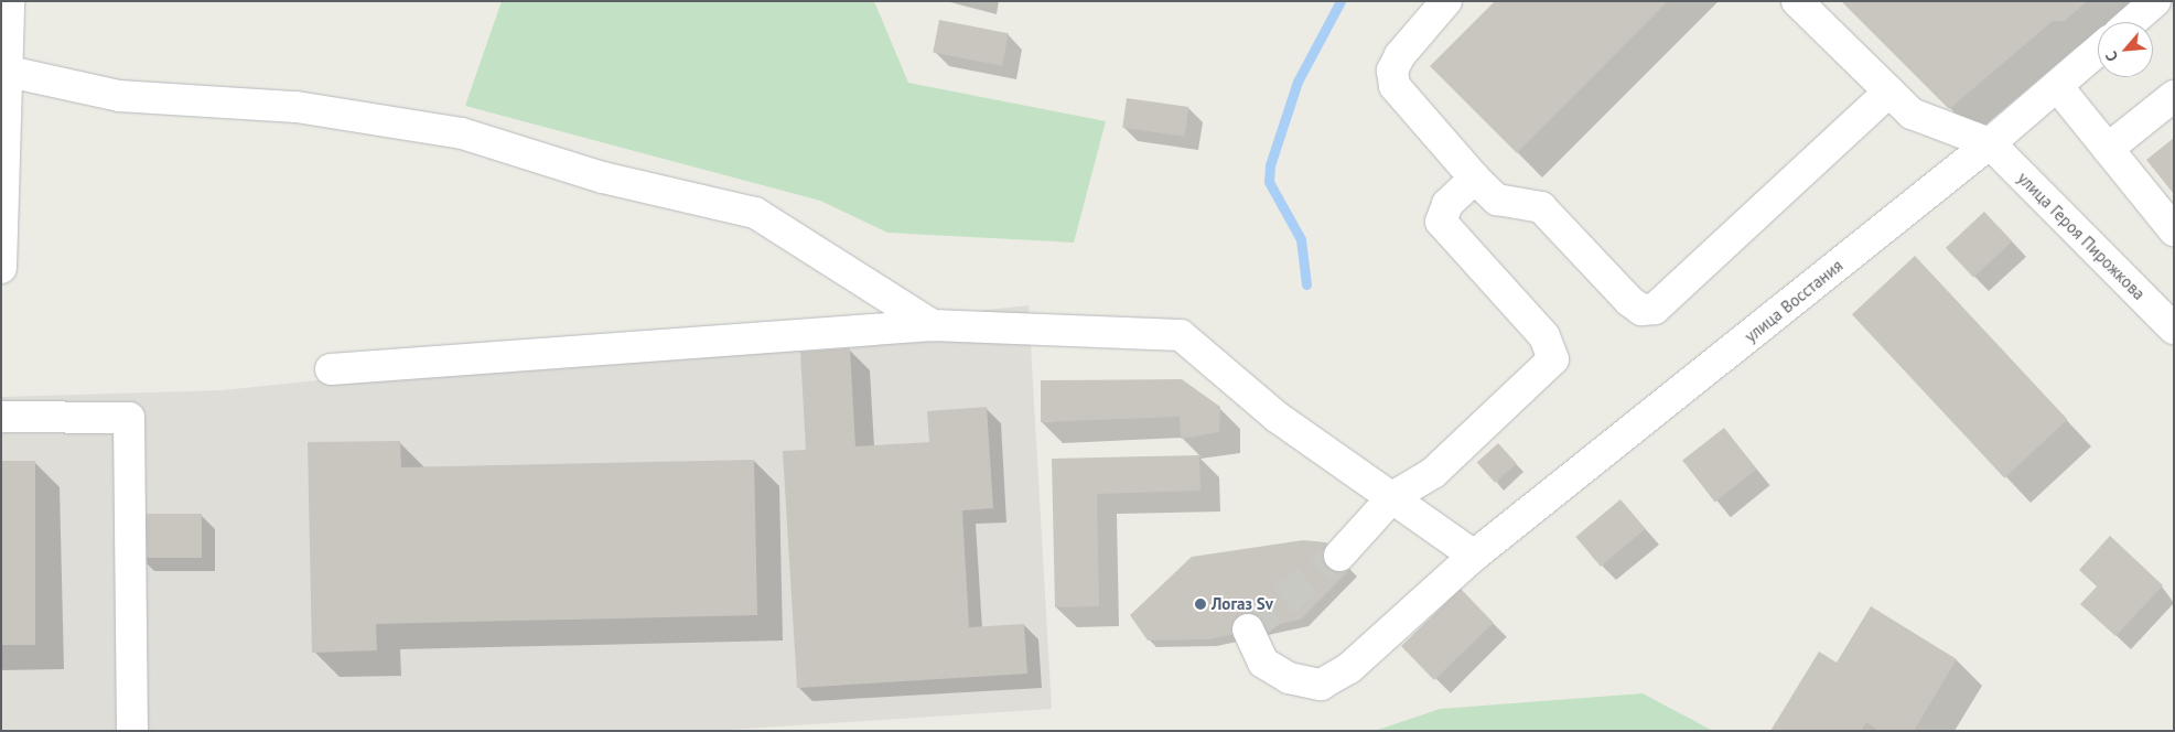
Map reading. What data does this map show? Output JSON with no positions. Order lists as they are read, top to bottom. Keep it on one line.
{"streets":{"street":["улица Героя Пирожкова","улица Восстания"]},"crossings":[["улица Героя Пирожкова","улица Восстания"]],"places":["Логаз Sv"],"north":"bottom left"}
